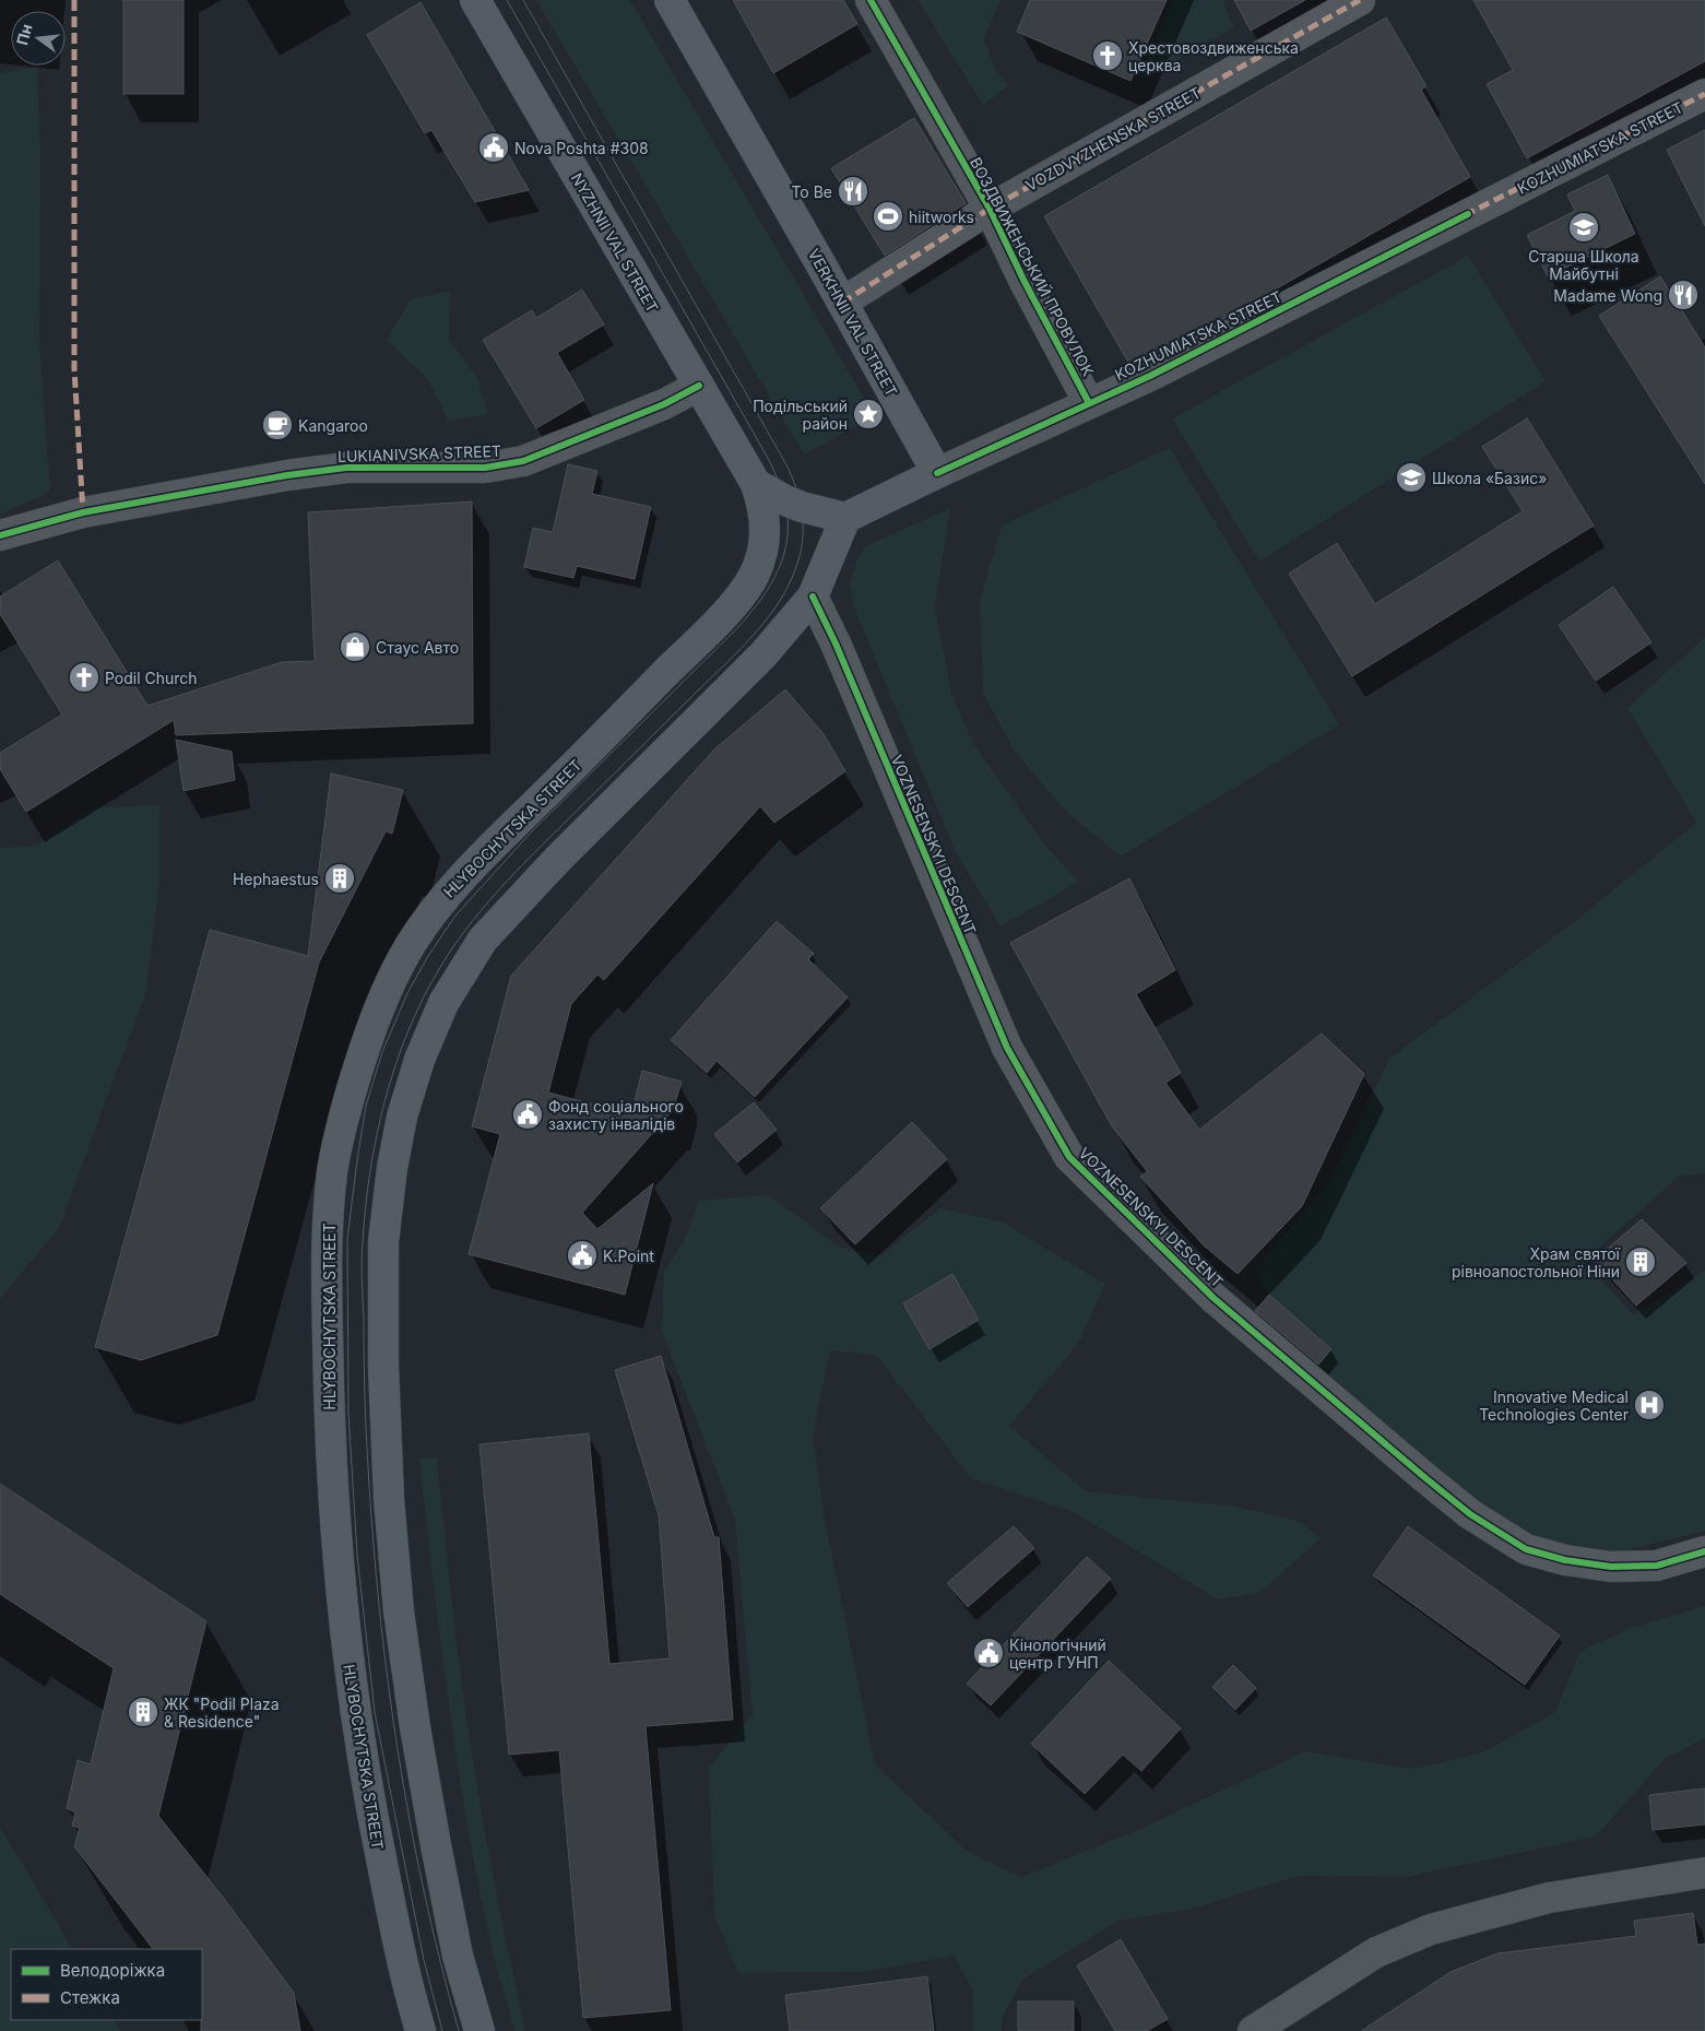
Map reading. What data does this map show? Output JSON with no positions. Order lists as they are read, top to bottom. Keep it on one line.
{"streets":{"main road":["NYZHNII VAL STREET","VERKHNII VAL STREET","HLYBOCHYTSKA STREET"],"street":["VOZDVYZHENSKA STREET","KOZHUMIATSKA STREET","ВОЗДВИЖЕНСЬКИЙ ПРОВУЛОК","LUKIANIVSKA STREET","VOZNESENSKYI DESCENT"]},"crossings":[["VOZDVYZHENSKA STREET","ВОЗДВИЖЕНСЬКИЙ ПРОВУЛОК"],["VOZDVYZHENSKA STREET","VERKHNII VAL STREET"],["KOZHUMIATSKA STREET","ВОЗДВИЖЕНСЬКИЙ ПРОВУЛОК"],["KOZHUMIATSKA STREET","VERKHNII VAL STREET"],["NYZHNII VAL STREET","LUKIANIVSKA STREET"],["NYZHNII VAL STREET","HLYBOCHYTSKA STREET"]],"places":{"church":["Хрестовоздвиженська церква","Podil Church"],"public building":["Nova Poshta #308","Фонд соціального захисту інвалідів","K.Point","Кінологічний центр ГУНП"],"restaurant":["To Be","Madame Wong"],"sports":["hiitworks"],"school or university":["Старша Школа Майбутні","Школа «Базис»"],"place":["Подільський район"],"cafe":["Kangaroo"],"shop":["Стаус Авто"],"building":["Hephaestus","Храм святої рівноапостольної Ніни","ЖК \"Podil Plaza & Residence\""],"hospital":["Innovative Medical Technologies Center"]},"legend":["Велодоріжка","Стежка"],"north":"left"}
